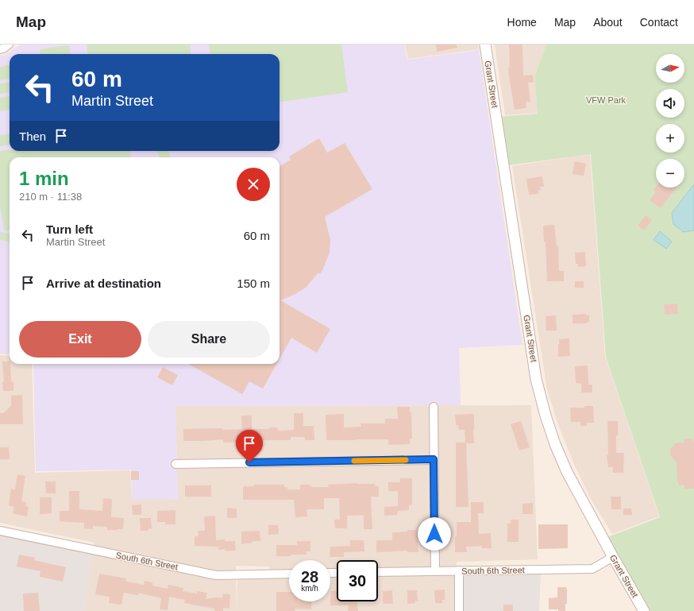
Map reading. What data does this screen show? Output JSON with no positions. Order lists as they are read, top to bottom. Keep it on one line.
{"streets":{"street":["Grant Street","South 6th Street"]},"crossings":[["Grant Street","South 6th Street"]],"parks":["VFW Park"],"north":"right","page":{"header":"Map","nav":["Home","Map","About","Contact"],"map_buttons":["+","−"],"turn":["60 m","Martin Street"],"then":"Then","heading":["1 min","210 m · 11:38"],"list":[{"name":"Turn left","note":"Martin Street","value":"60 m"},{"name":"Arrive at destination","value":"150 m"}],"buttons":["Exit","Share"],"speed":"28 km/h","limit":"30"}}
